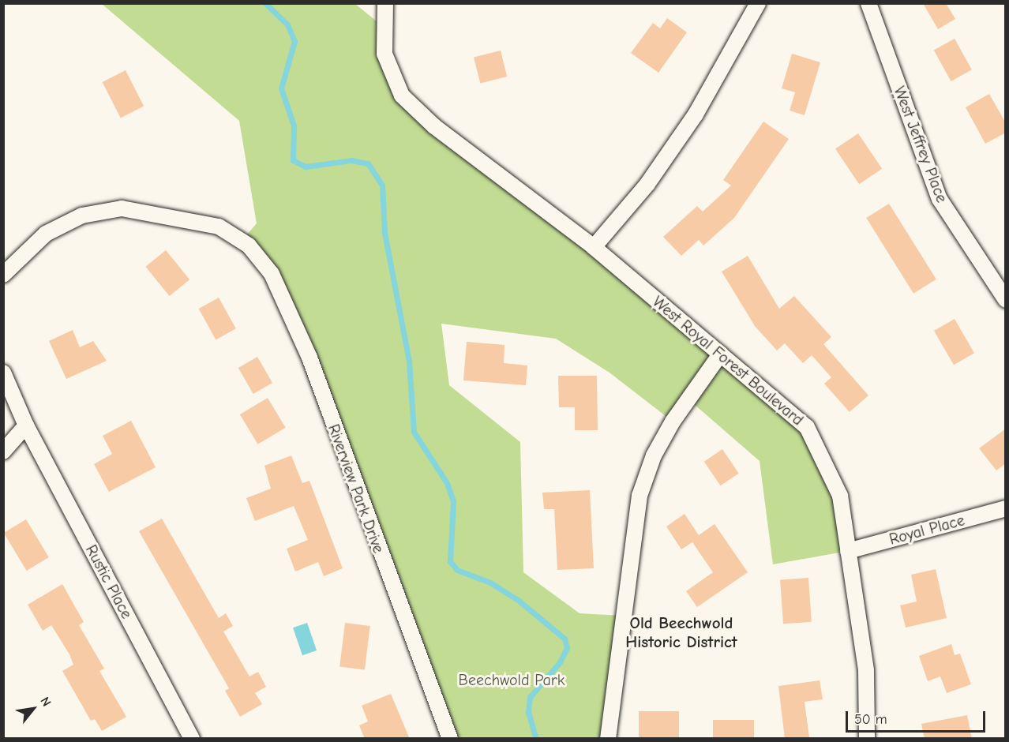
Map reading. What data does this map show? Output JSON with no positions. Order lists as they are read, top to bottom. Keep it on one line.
{"streets":{"street":["West Jeffrey Place","West Royal Forest Boulevard","Riverview Park Drive","Royal Place","Rustic Place"]},"crossings":[["West Royal Forest Boulevard","Royal Place"]],"districts":["Old Beechwold Historic District"],"parks":["Beechwold Park"],"scale_bar":"50 m","north":"top right"}
